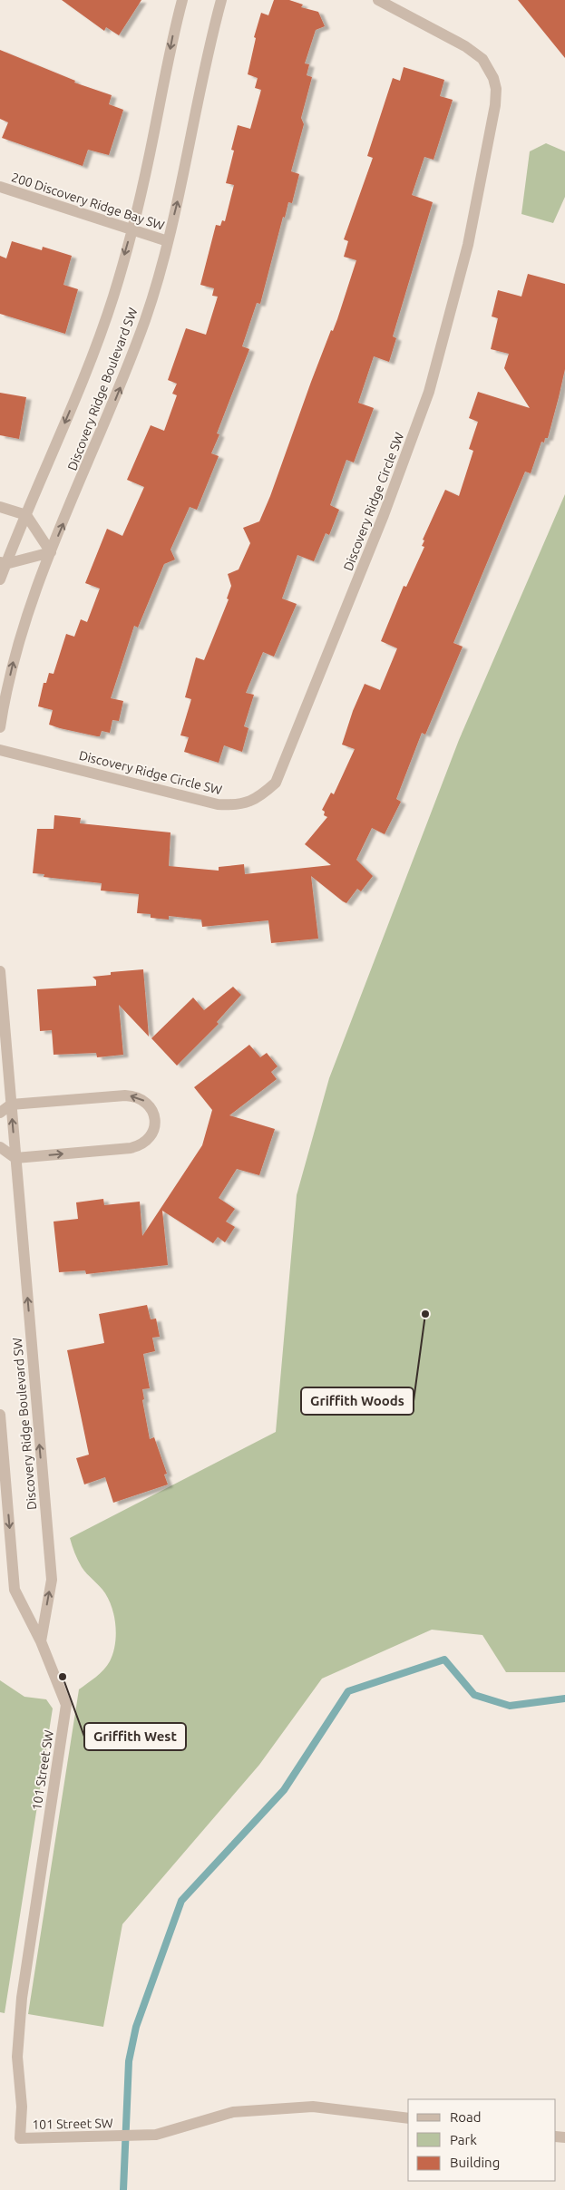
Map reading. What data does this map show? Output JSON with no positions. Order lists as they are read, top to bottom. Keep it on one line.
{"streets":{"street":["200 Discovery Ridge Bay SW","Discovery Ridge Boulevard SW","Discovery Ridge Circle SW","101 Street SW"]},"crossings":[["200 Discovery Ridge Bay SW","Discovery Ridge Boulevard SW"],["Discovery Ridge Boulevard SW","101 Street SW"]],"places":["Griffith Woods","Griffith West"],"legend":["Road","Park","Building"]}
